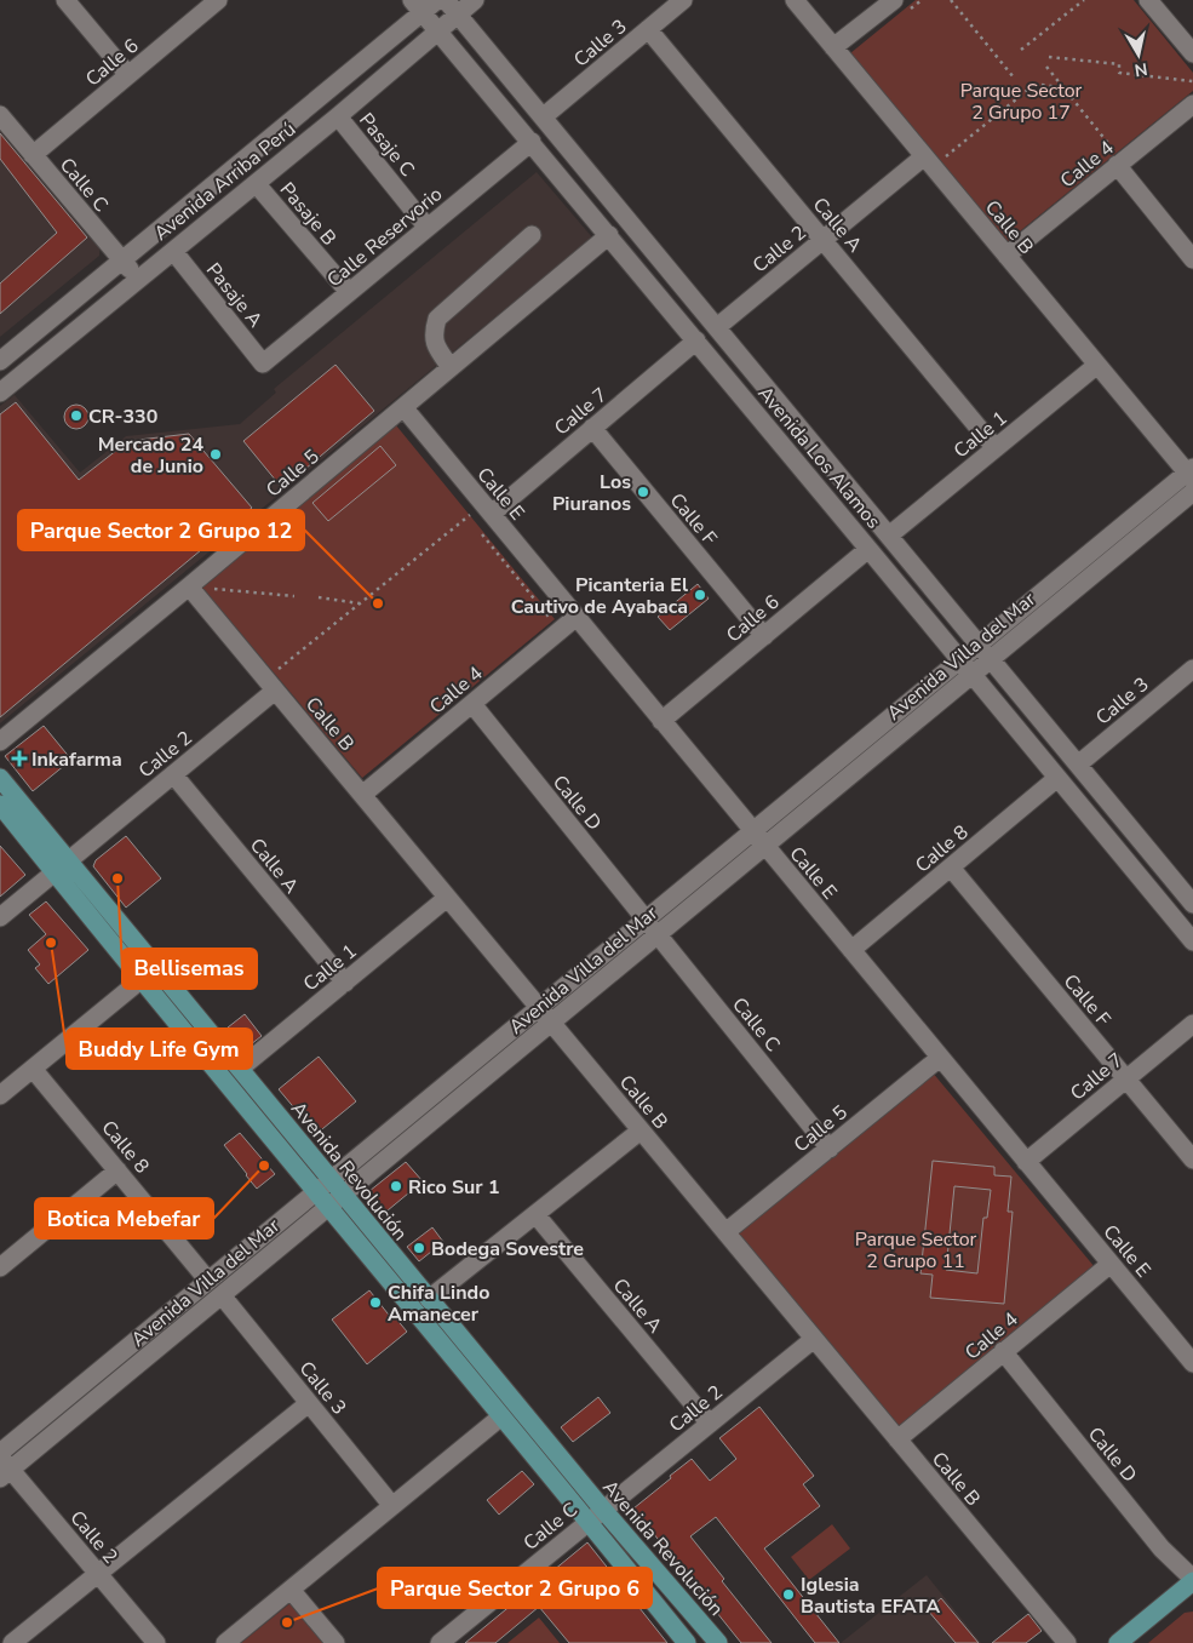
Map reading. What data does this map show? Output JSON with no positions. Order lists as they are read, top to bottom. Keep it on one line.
{"streets":{"main road":["Avenida Revolución"],"street":["Calle 3","Calle 6","Pasaje C","Calle 4","Avenida Arriba Perú","Calle C","Pasaje B","Calle A","Calle B","Calle Reservorio","Calle 2","Pasaje A","Calle 7","Calle 1","Avenida Los Alamos","Calle 5","Calle E","Calle F","Avenida Villa del Mar","Calle D","Calle 8"]},"crossings":[["Calle 3","Calle A"],["Calle 3","Avenida Los Alamos"],["Calle 3","Avenida Villa del Mar"],["Calle 6","Calle C"],["Calle 6","Avenida Los Alamos"],["Calle 6","Calle E"],["Calle 6","Calle F"],["Pasaje C","Avenida Arriba Perú"],["Pasaje C","Calle Reservorio"],["Calle 4","Calle B"],["Calle 4","Calle E"],["Calle 4","Calle D"],["Avenida Arriba Perú","Calle C"],["Avenida Arriba Perú","Pasaje A"],["Avenida Arriba Perú","Avenida Los Alamos"],["Calle C","Calle 2"],["Calle C","Calle 5"],["Calle C","Avenida Villa del Mar"],["Calle C","Calle D"],["Calle C","Avenida Revolución"],["Pasaje B","Calle Reservorio"],["Calle A","Calle 2"],["Calle A","Calle 1"],["Calle B","Calle 2"],["Calle B","Calle 1"],["Calle B","Calle 5"],["Calle B","Avenida Villa del Mar"],["Calle Reservorio","Pasaje A"],["Calle Reservorio","Avenida Los Alamos"],["Calle 2","Avenida Los Alamos"],["Calle 2","Avenida Villa del Mar"],["Calle 2","Avenida Revolución"],["Calle 7","Avenida Los Alamos"],["Calle 7","Calle E"],["Calle 7","Calle F"],["Calle 1","Avenida Los Alamos"],["Calle 1","Avenida Revolución"],["Avenida Los Alamos","Calle 5"],["Avenida Los Alamos","Avenida Villa del Mar"],["Avenida Los Alamos","Calle 8"],["Calle 5","Calle E"],["Calle E","Avenida Villa del Mar"],["Calle E","Calle 8"],["Calle F","Calle 8"],["Avenida Villa del Mar","Calle D"],["Avenida Villa del Mar","Calle 8"],["Avenida Villa del Mar","Avenida Revolución"]],"parks":["Parque Sector 2 Grupo 17","Parque Sector 2 Grupo 11"],"places":{"other":["CR-330","Mercado 24 de Junio","Los Piuranos","Picanteria El Cautivo de Ayabaca","Parque Sector 2 Grupo 12","Bellisemas","Buddy Life Gym","Botica Mebefar","Rico Sur 1","Bodega Sovestre","Chifa Lindo Amanecer","Iglesia Bautista EFATA","Parque Sector 2 Grupo 6"],"health":["Inkafarma"]},"north":"bottom"}
